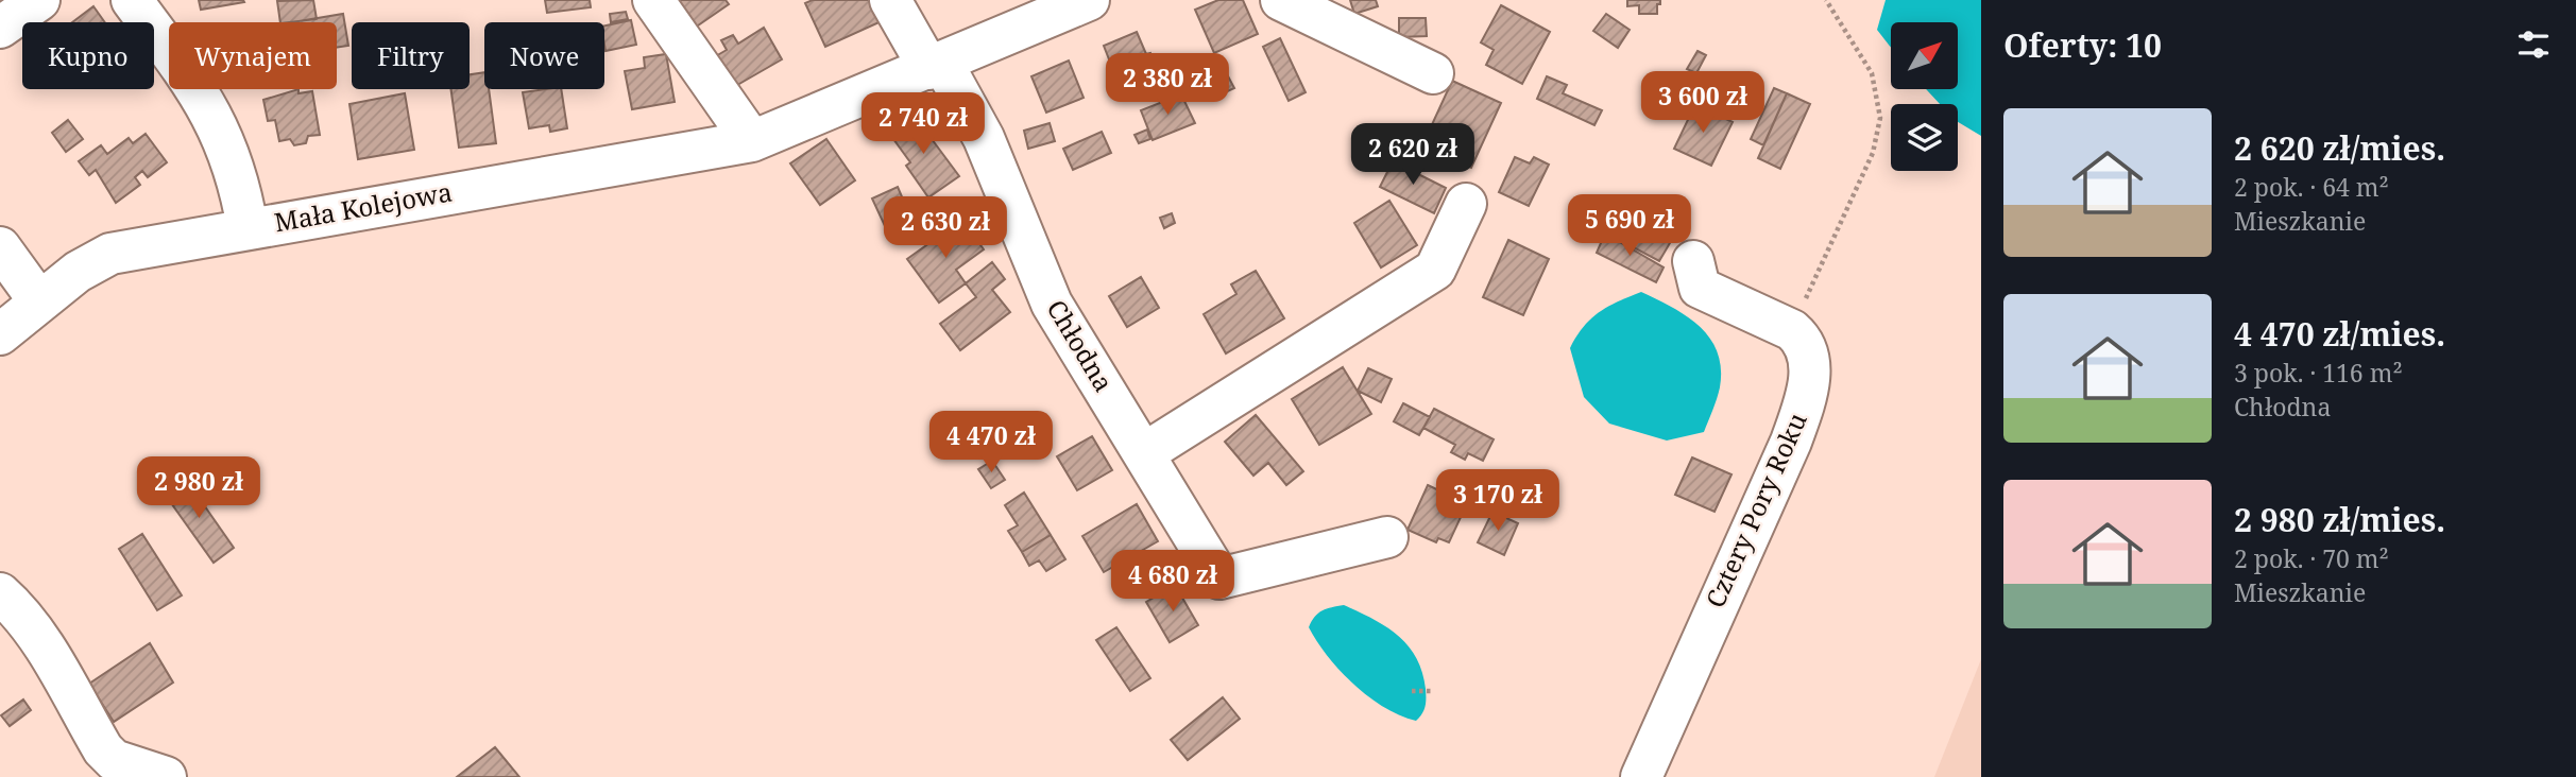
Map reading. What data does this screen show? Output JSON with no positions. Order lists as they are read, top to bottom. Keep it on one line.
{"streets":{"street":["Mała Kolejowa","Chłodna","Cztery Pory Roku"]},"crossings":[["Mała Kolejowa","Chłodna"]],"north":"top right","page":{"heading":"Oferty: 10","chip":["Kupno","Wynajem","Filtry","Nowe"],"price":["2 380 zł","3 600 zł","2 740 zł","2 620 zł","5 690 zł","2 630 zł","4 470 zł","2 980 zł","3 170 zł","4 680 zł"],"list":[{"name":"2 620 zł/mies.","note":"2 pok. · 64 m² · Mieszkanie"},{"name":"4 470 zł/mies.","note":"3 pok. · 116 m² · Chłodna"},{"name":"2 980 zł/mies.","note":"2 pok. · 70 m² · Mieszkanie"}]}}
